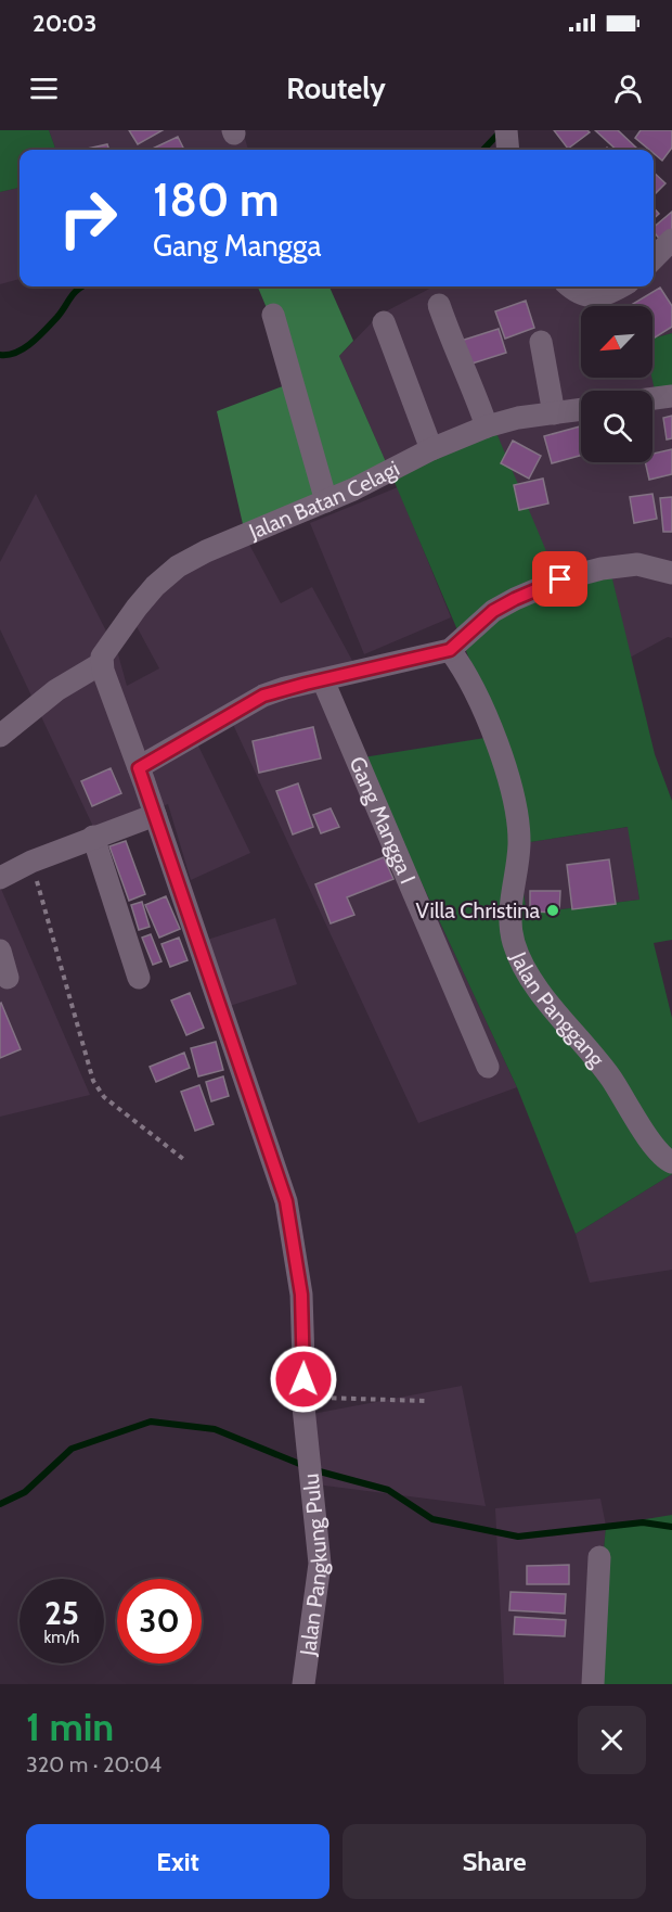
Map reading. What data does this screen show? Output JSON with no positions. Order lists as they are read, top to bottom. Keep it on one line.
{"streets":{"street":["Jalan Batan Celagi","Gang Mangga I","Jalan Panggang","Jalan Pangkung Pulu"]},"crossings":[["Jalan Batan Celagi","Jalan Pangkung Pulu"]],"places":["Villa Christina"],"north":"bottom left","page":{"status":"20:03","header":"Routely","turn":["180 m","Gang Mangga"],"speed":"25 km/h","limit":"30","heading":["1 min","320 m · 20:04"],"buttons":["Exit","Share"]}}
